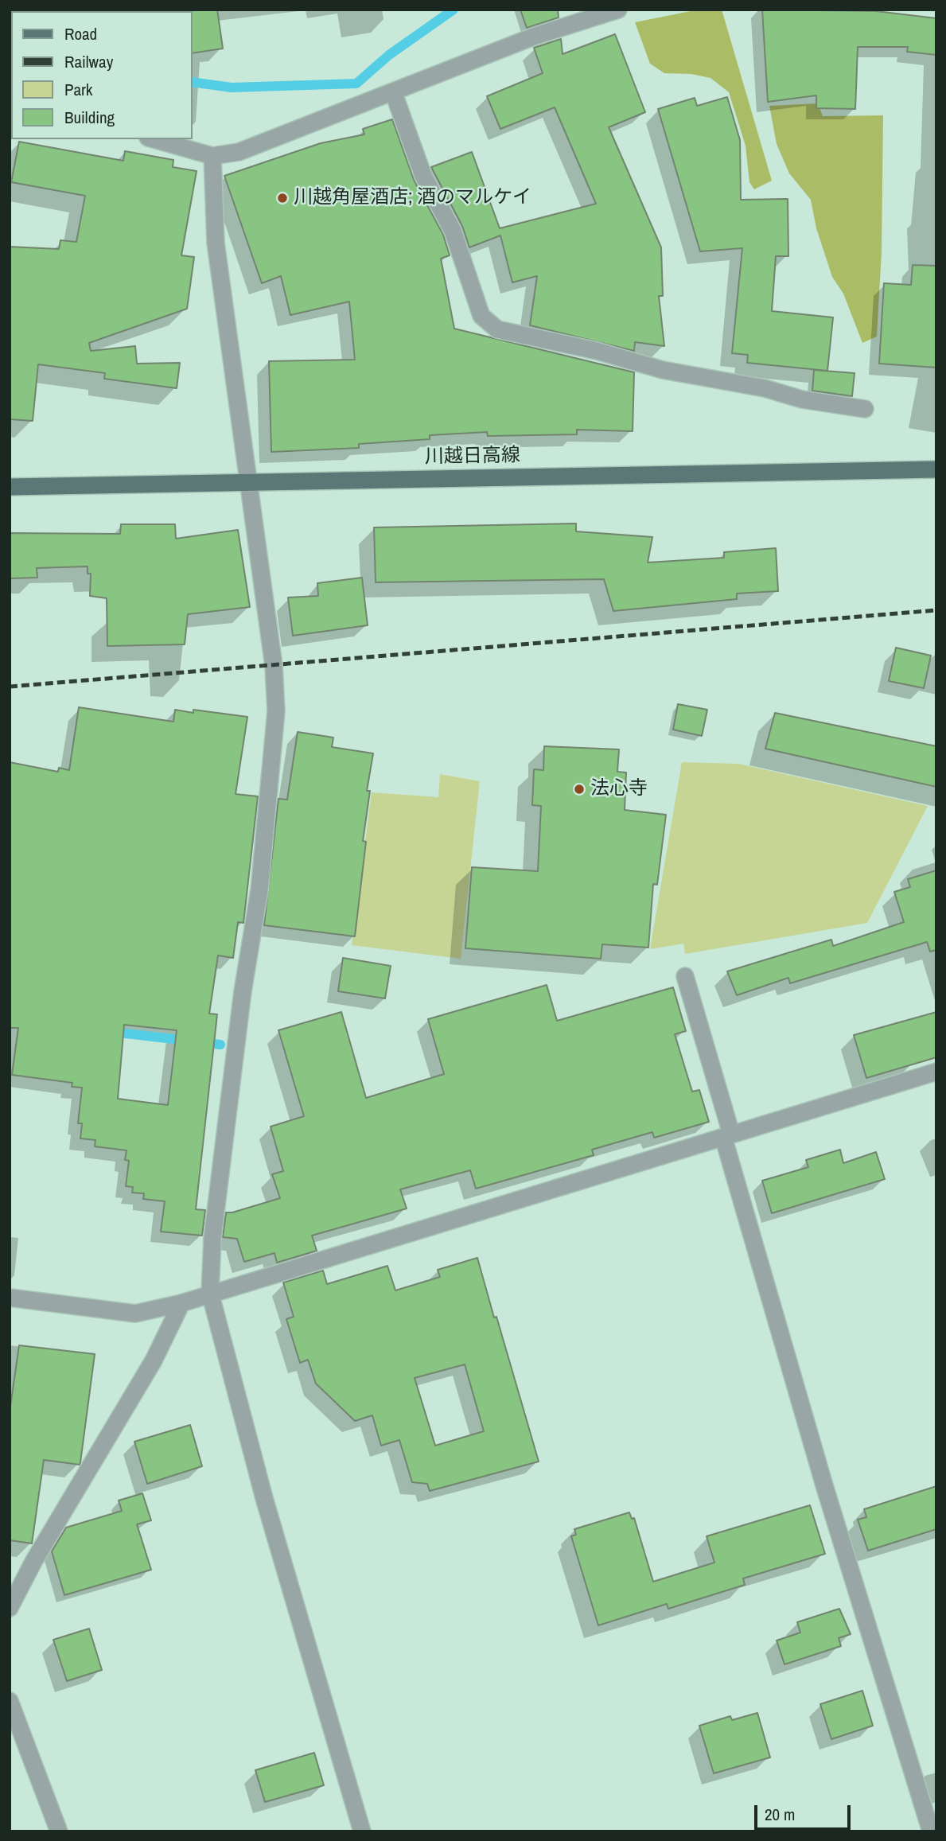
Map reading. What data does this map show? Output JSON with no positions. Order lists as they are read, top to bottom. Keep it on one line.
{"streets":{"main road":["川越日高線"]},"places":["川越角屋酒店; 酒のマルケイ","法心寺"],"legend":["Road","Railway","Park","Building"],"scale_bar":"20 m"}
